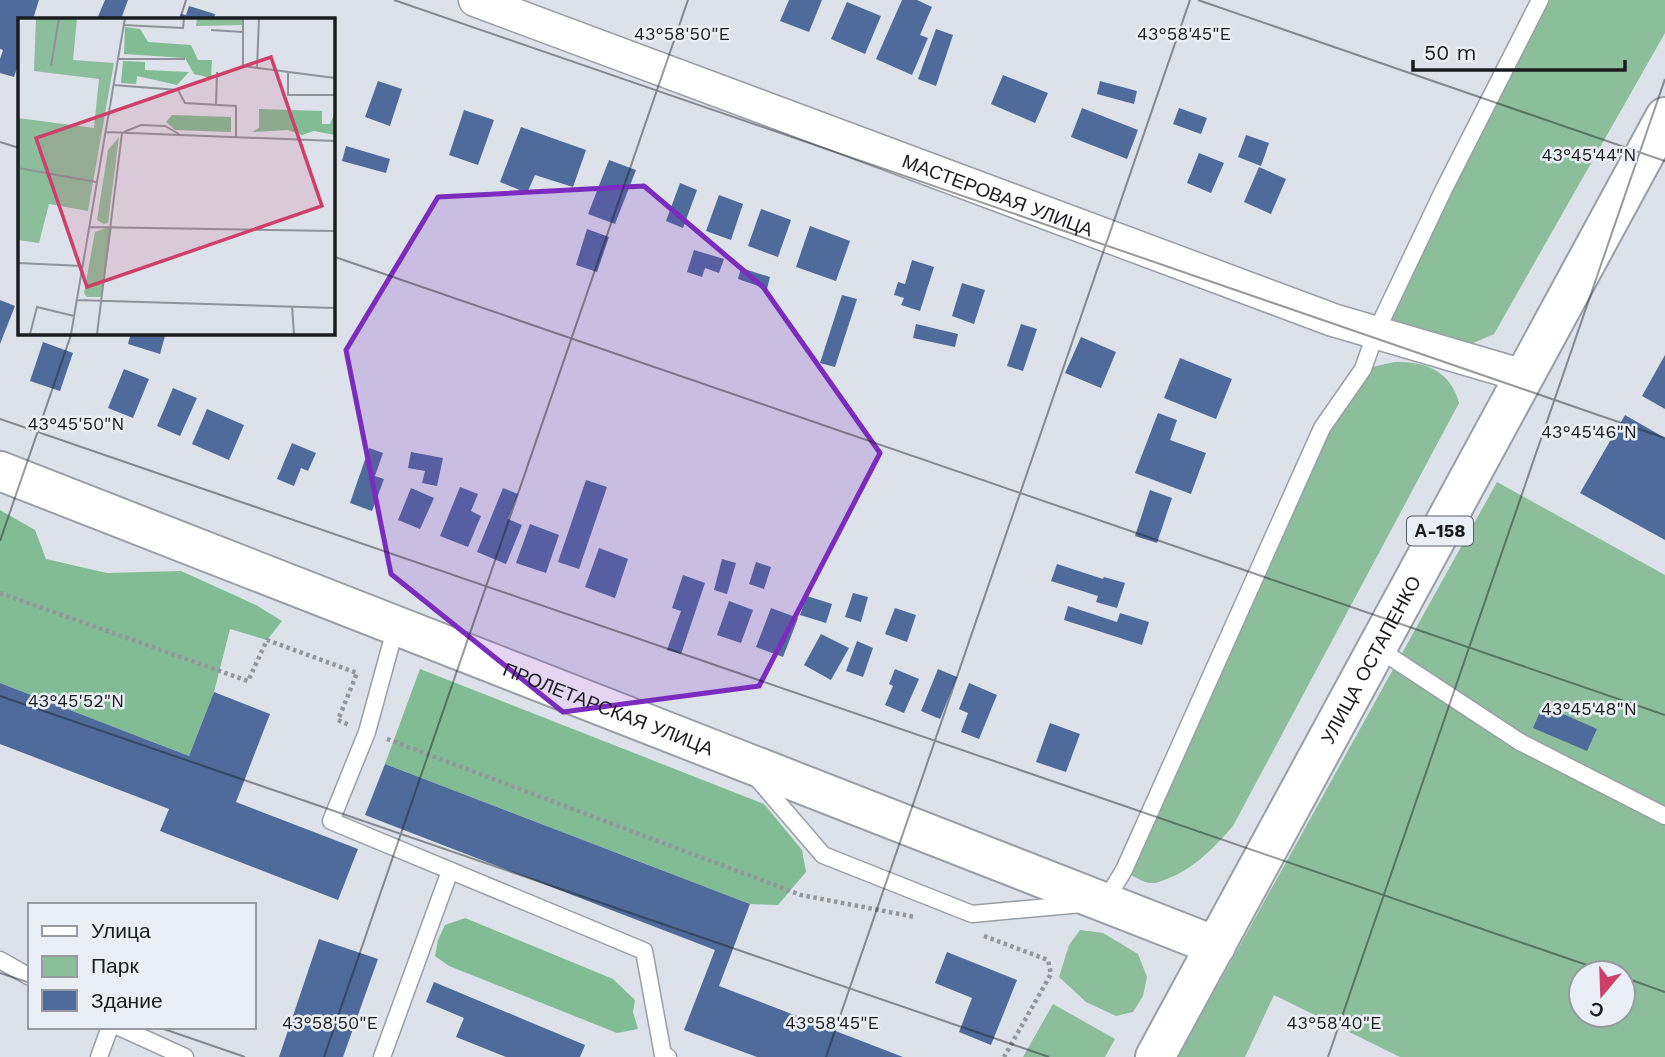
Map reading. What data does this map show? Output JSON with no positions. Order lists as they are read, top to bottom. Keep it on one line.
{"streets":{"street":["МАСТЕРОВАЯ УЛИЦА","А-158","УЛИЦА ОСТАПЕНКО","ПРОЛЕТАРСКАЯ УЛИЦА"]},"crossings":[["МАСТЕРОВАЯ УЛИЦА","УЛИЦА ОСТАПЕНКО"],["УЛИЦА ОСТАПЕНКО","ПРОЛЕТАРСКАЯ УЛИЦА"]],"legend":["Улица","Парк","Здание"],"scale_bar":"50 m","north":"bottom","coordinates":["43°58'50\"E","43°58'45\"E","43°45'44\"N","43°45'50\"N","43°45'46\"N","43°45'52\"N","43°45'48\"N","43°58'40\"E"]}
